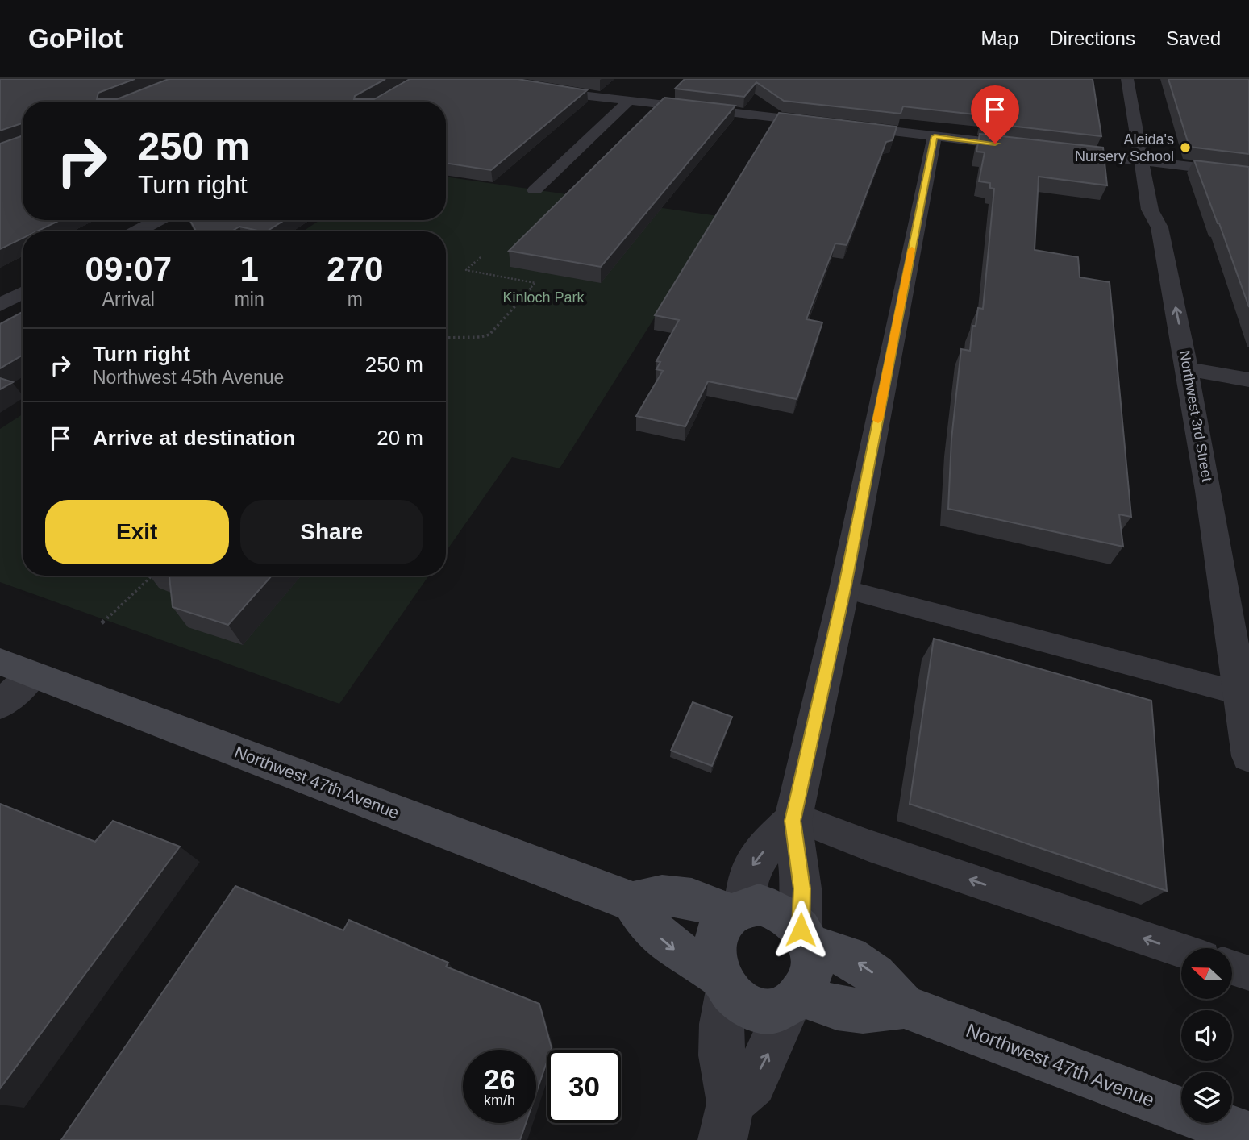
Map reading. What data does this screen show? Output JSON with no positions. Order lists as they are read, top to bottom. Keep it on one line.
{"streets":{"street":["Northwest 3rd Street","Northwest 47th Avenue"]},"parks":["Kinloch Park"],"places":["Aleida's Nursery School"],"north":"left","page":{"header":"GoPilot","nav":["Map","Directions","Saved"],"turn":["250 m","Turn right"],"eta":["09:07","Arrival","1","min","270","m"],"list":[{"name":"Turn right","note":"Northwest 45th Avenue","value":"250 m"},{"name":"Arrive at destination","value":"20 m"}],"buttons":["Exit","Share"],"speed":"26 km/h","limit":"30"}}
